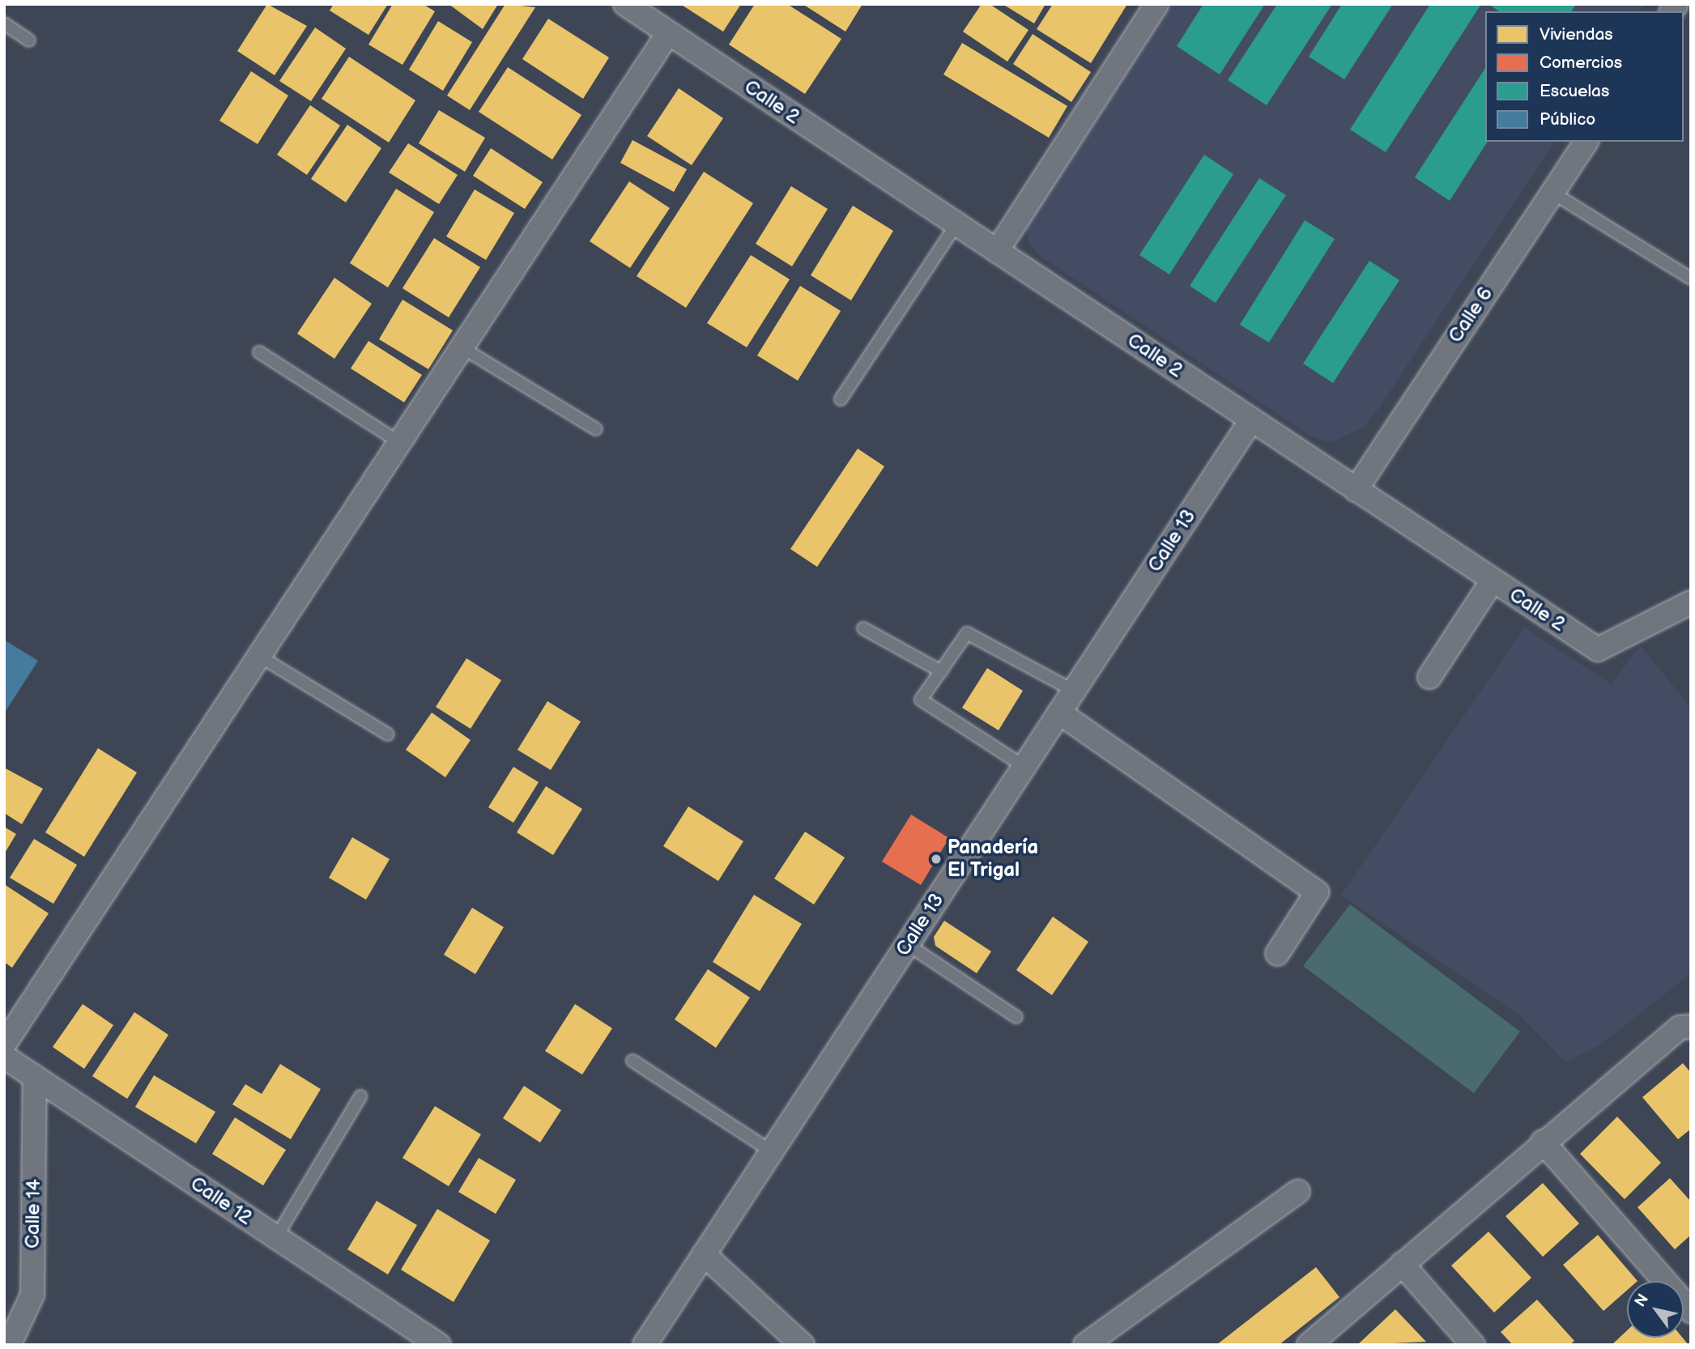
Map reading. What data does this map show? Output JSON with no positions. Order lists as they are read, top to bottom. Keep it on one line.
{"streets":{"street":["Calle 2","Calle 6","Calle 13","Calle 12","Calle 14"]},"crossings":[["Calle 2","Calle 6"],["Calle 2","Calle 13"],["Calle 12","Calle 14"]],"places":["Panadería El Trigal"],"legend":["Viviendas","Comercios","Escuelas","Público"],"north":"top left"}
